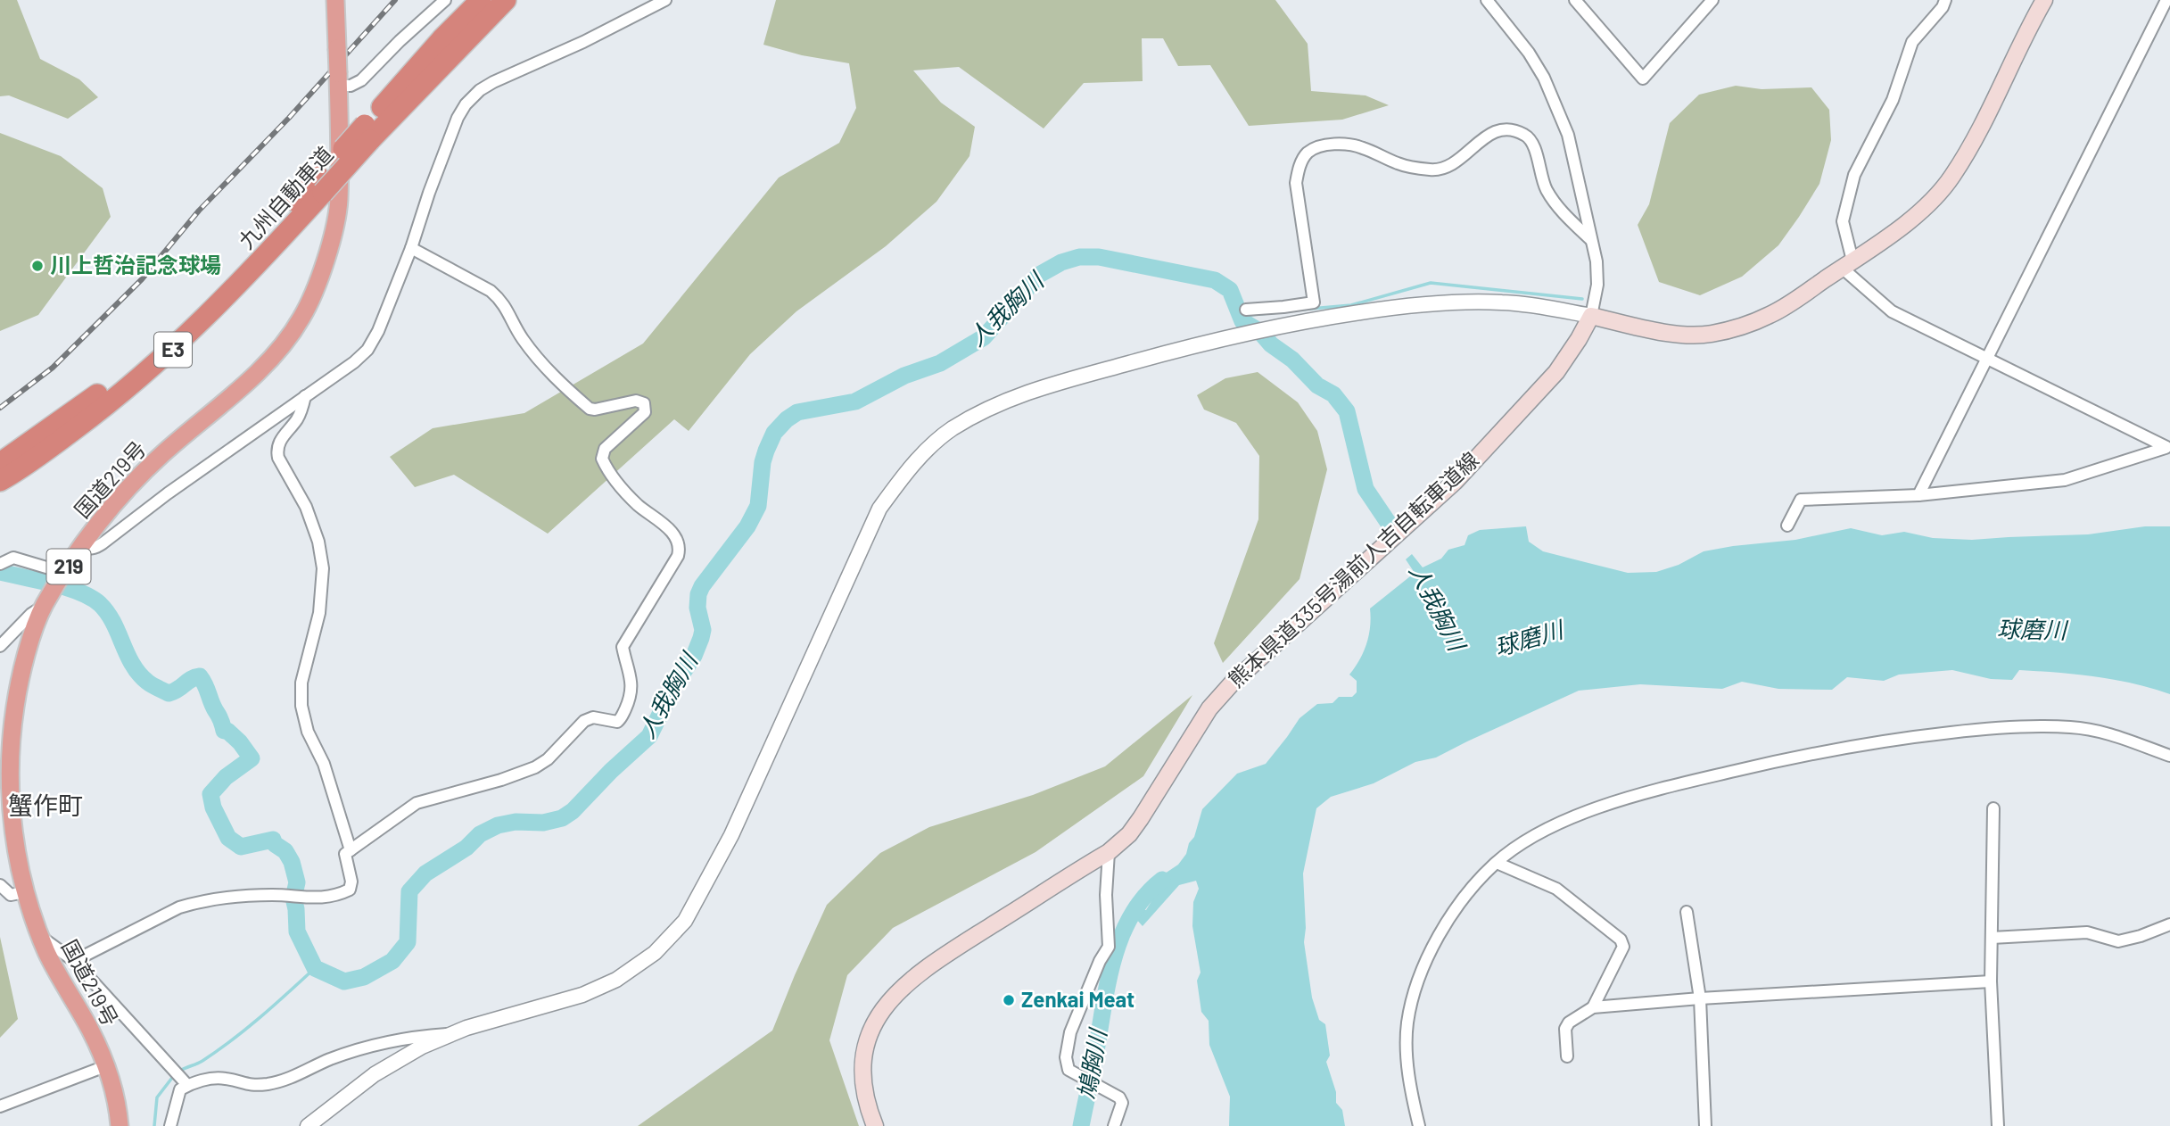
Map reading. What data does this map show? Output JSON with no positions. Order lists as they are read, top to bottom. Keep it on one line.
{"streets":{"highway":["九州自動車道","E3","国道219号","219"],"main road":["熊本県道335号湯前人吉自転車道線"]},"districts":["蟹作町"],"water":["人我胸川","球磨川","鳩胸川"],"places":["川上哲治記念球場","Zenkai Meat"]}
